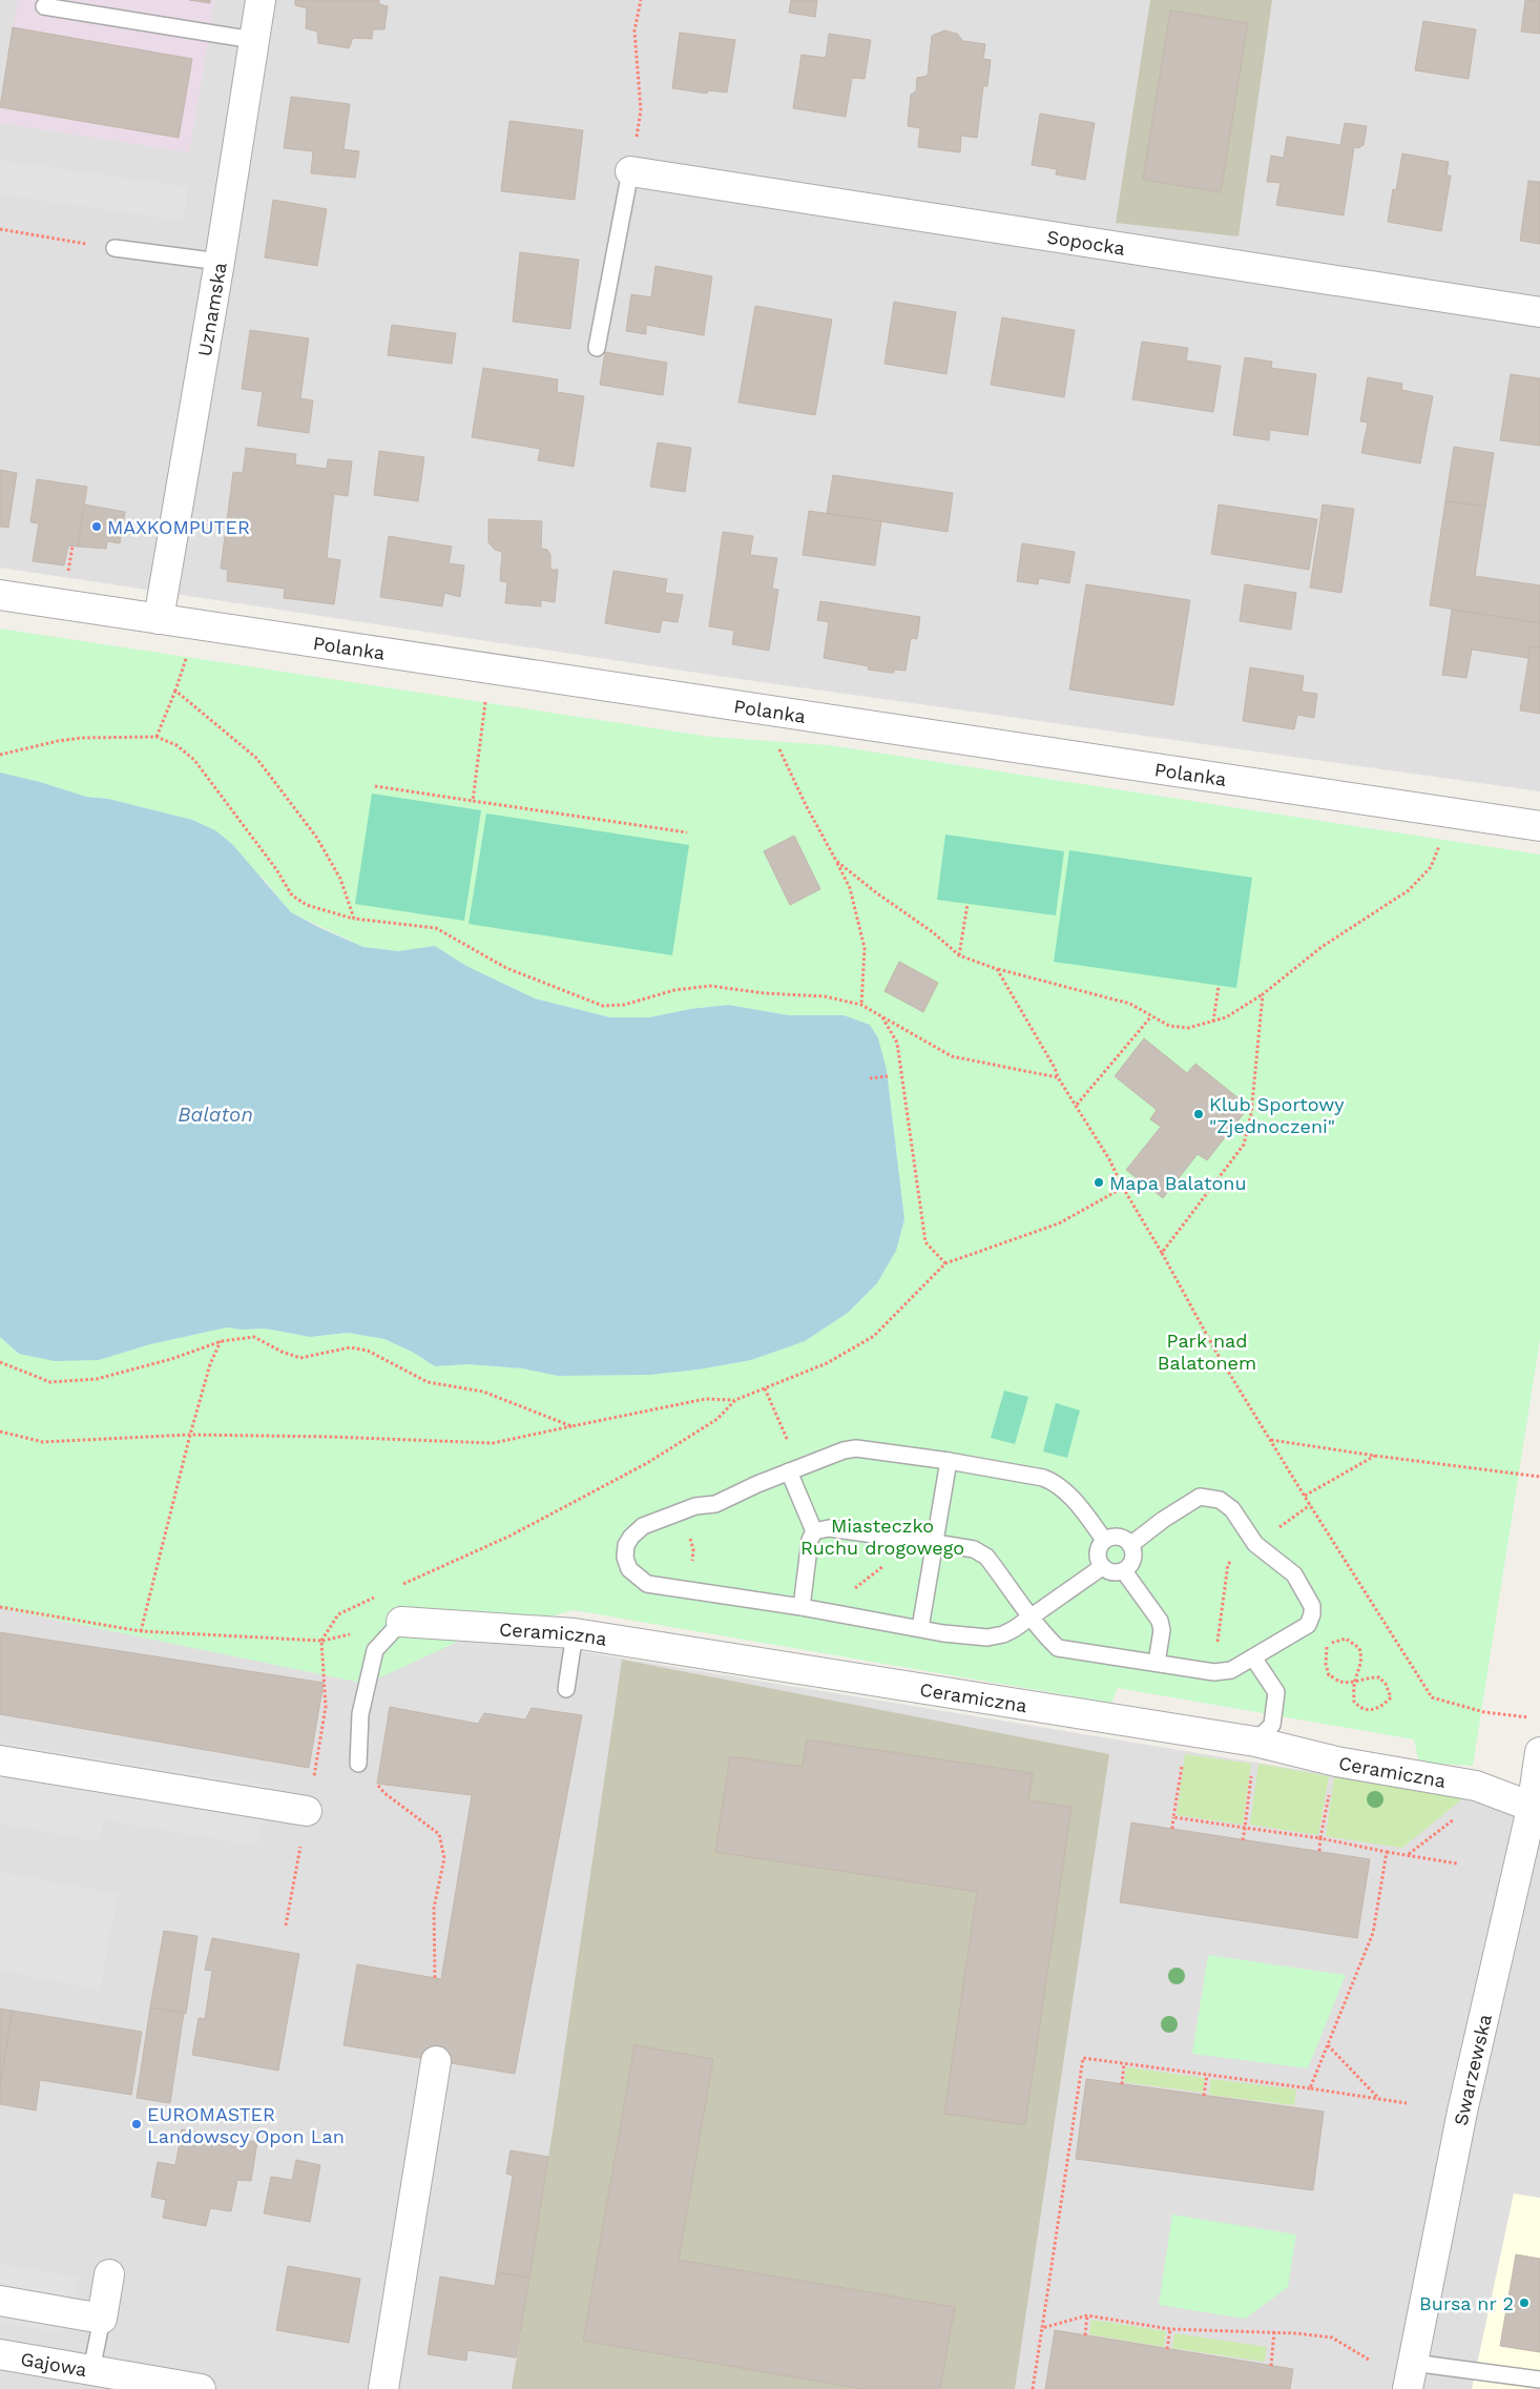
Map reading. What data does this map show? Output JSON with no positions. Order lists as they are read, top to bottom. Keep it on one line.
{"streets":{"street":["Sopocka","Uznamska","Polanka","Ceramiczna","Swarzewska","Gajowa"]},"crossings":[["Uznamska","Polanka"],["Ceramiczna","Swarzewska"]],"water":["Balaton"],"parks":["Park nad Balatonem","Miasteczko Ruchu drogowego"],"places":["MAXKOMPUTER","Klub Sportowy \"Zjednoczeni\"","Mapa Balatonu","EUROMASTER Landowscy Opon Lan","Bursa nr 2"]}
